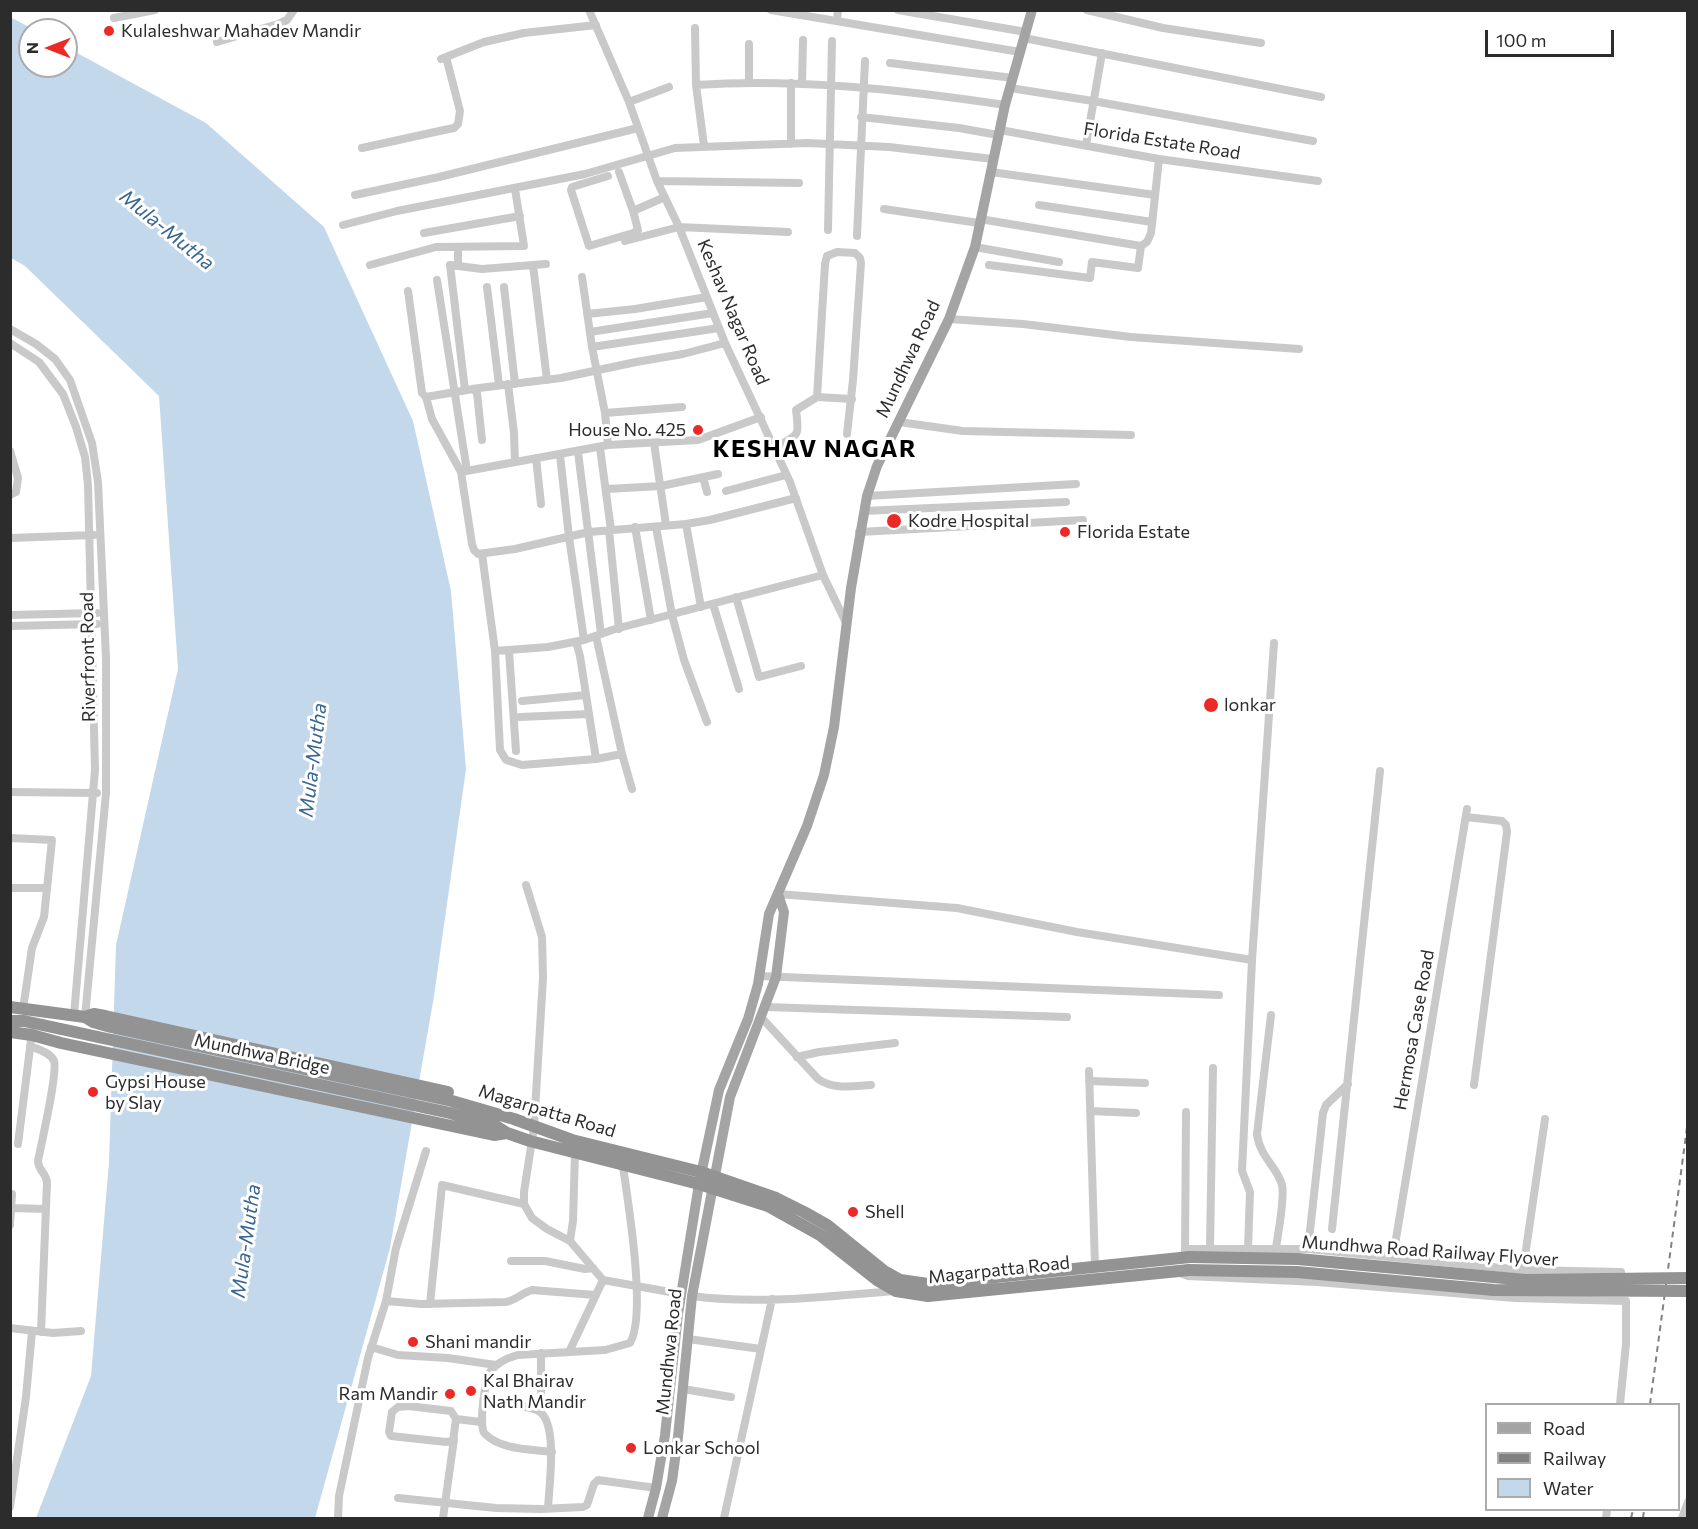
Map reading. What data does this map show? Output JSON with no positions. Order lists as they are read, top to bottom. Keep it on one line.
{"streets":{"highway":["Mundhwa Bridge","Magarpatta Road","Mundhwa Road Railway Flyover"],"main road":["Mundhwa Road"],"street":["Florida Estate Road","Keshav Nagar Road","Riverfront Road","Hermosa Case Road"]},"crossings":[["Florida Estate Road","Mundhwa Road"],["Keshav Nagar Road","Mundhwa Road"],["Mundhwa Road","Magarpatta Road"],["Mundhwa Bridge","Magarpatta Road"],["Magarpatta Road","Mundhwa Road Railway Flyover"]],"districts":["KESHAV NAGAR"],"water":["Mula-Mutha"],"places":["Kulaleshwar Mahadev Mandir","House No. 425","Kodre Hospital","Florida Estate","lonkar","Gypsi House by Slay","Shell","Shani mandir","Kal Bhairav Nath Mandir","Ram Mandir","Lonkar School"],"legend":["Road","Railway","Water"],"scale_bar":"100 m","north":"left"}
